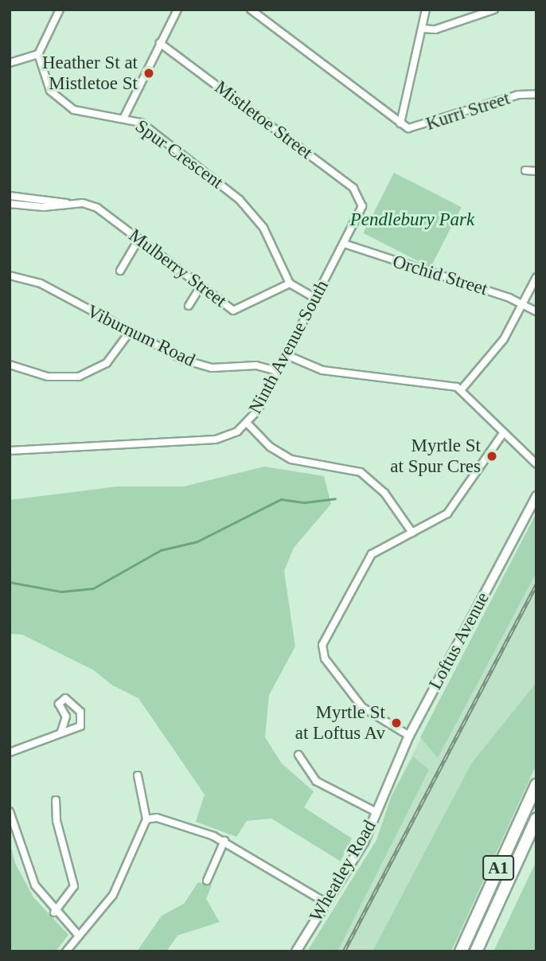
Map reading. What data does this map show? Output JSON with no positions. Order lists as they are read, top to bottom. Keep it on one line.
{"streets":{"highway":["A1"],"street":["Kurri Street","Mistletoe Street","Spur Crescent","Mulberry Street","Orchid Street","Viburnum Road","Ninth Avenue South","Loftus Avenue","Wheatley Road"]},"crossings":[["Mistletoe Street","Ninth Avenue South"],["Spur Crescent","Mulberry Street"],["Orchid Street","Ninth Avenue South"],["Viburnum Road","Ninth Avenue South"],["Loftus Avenue","Wheatley Road"]],"parks":["Pendlebury Park"],"places":["Heather St at Mistletoe St","Myrtle St at Spur Cres","Myrtle St at Loftus Av"]}
